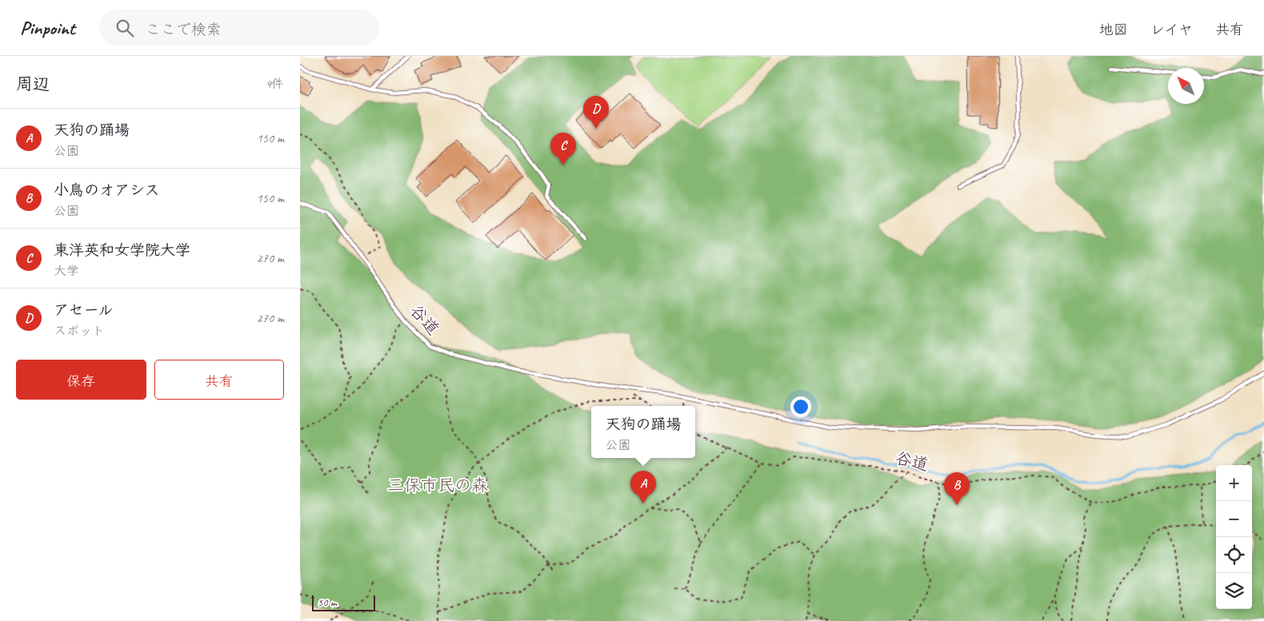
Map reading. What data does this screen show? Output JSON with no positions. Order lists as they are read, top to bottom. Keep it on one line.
{"streets":{"lane":["谷道"]},"parks":["三保市民の森"],"scale_bar":"50 m","north":"top left","page":{"header":"Pinpoint","search":"ここで検索","nav":["地図","レイヤ","共有"],"heading":["周辺","4件"],"pins":["D","C","A","B"],"list":[{"mark":"A","name":"天狗の踊場","note":"公園","value":"150 m"},{"mark":"B","name":"小鳥のオアシス","note":"公園","value":"150 m"},{"mark":"C","name":"東洋英和女学院大学","note":"大学","value":"270 m"},{"mark":"D","name":"アセール","note":"スポット","value":"270 m"}],"buttons":["保存","共有"],"popup":["天狗の踊場","公園"],"map_buttons":["+","−"],"scale":"50 m"}}
